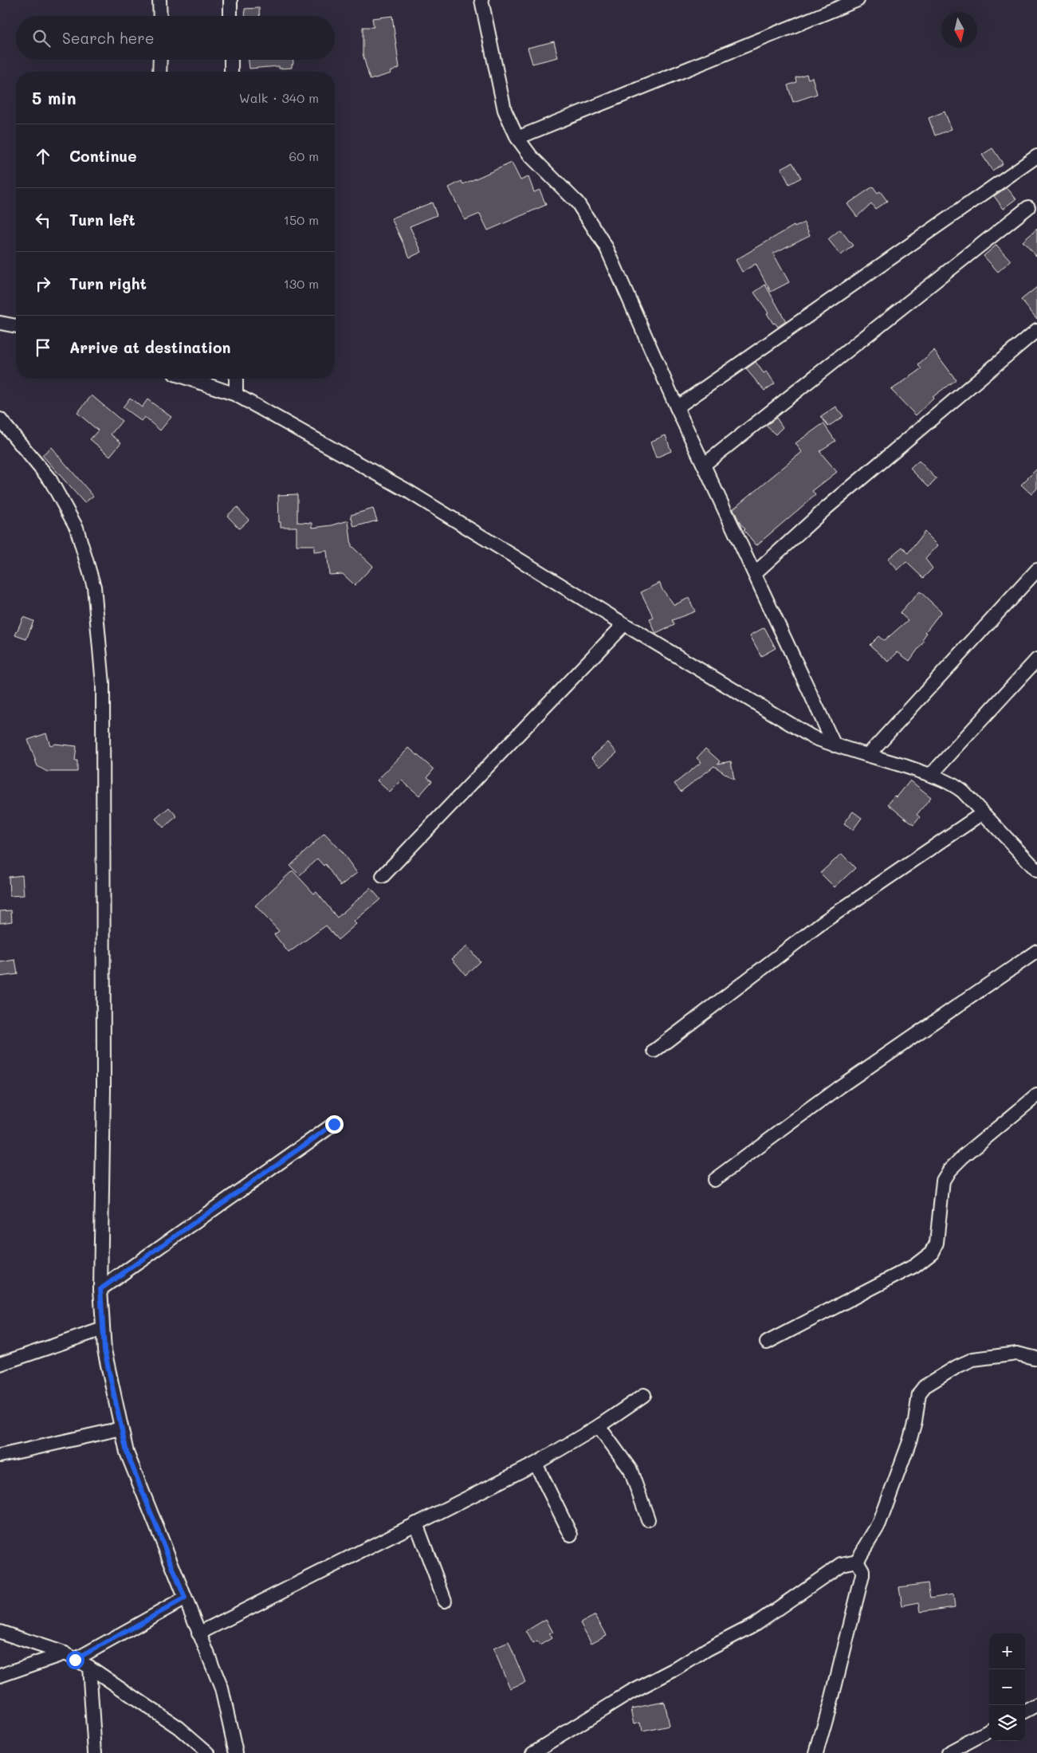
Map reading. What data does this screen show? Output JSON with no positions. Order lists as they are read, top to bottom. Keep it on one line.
{"north":"bottom","page":{"search":"Search here","heading":["5 min","Walk · 340 m"],"list":[["Continue","60 m"],["Turn left","150 m"],["Turn right","130 m"],"Arrive at destination"],"map_buttons":["+","−"]}}
